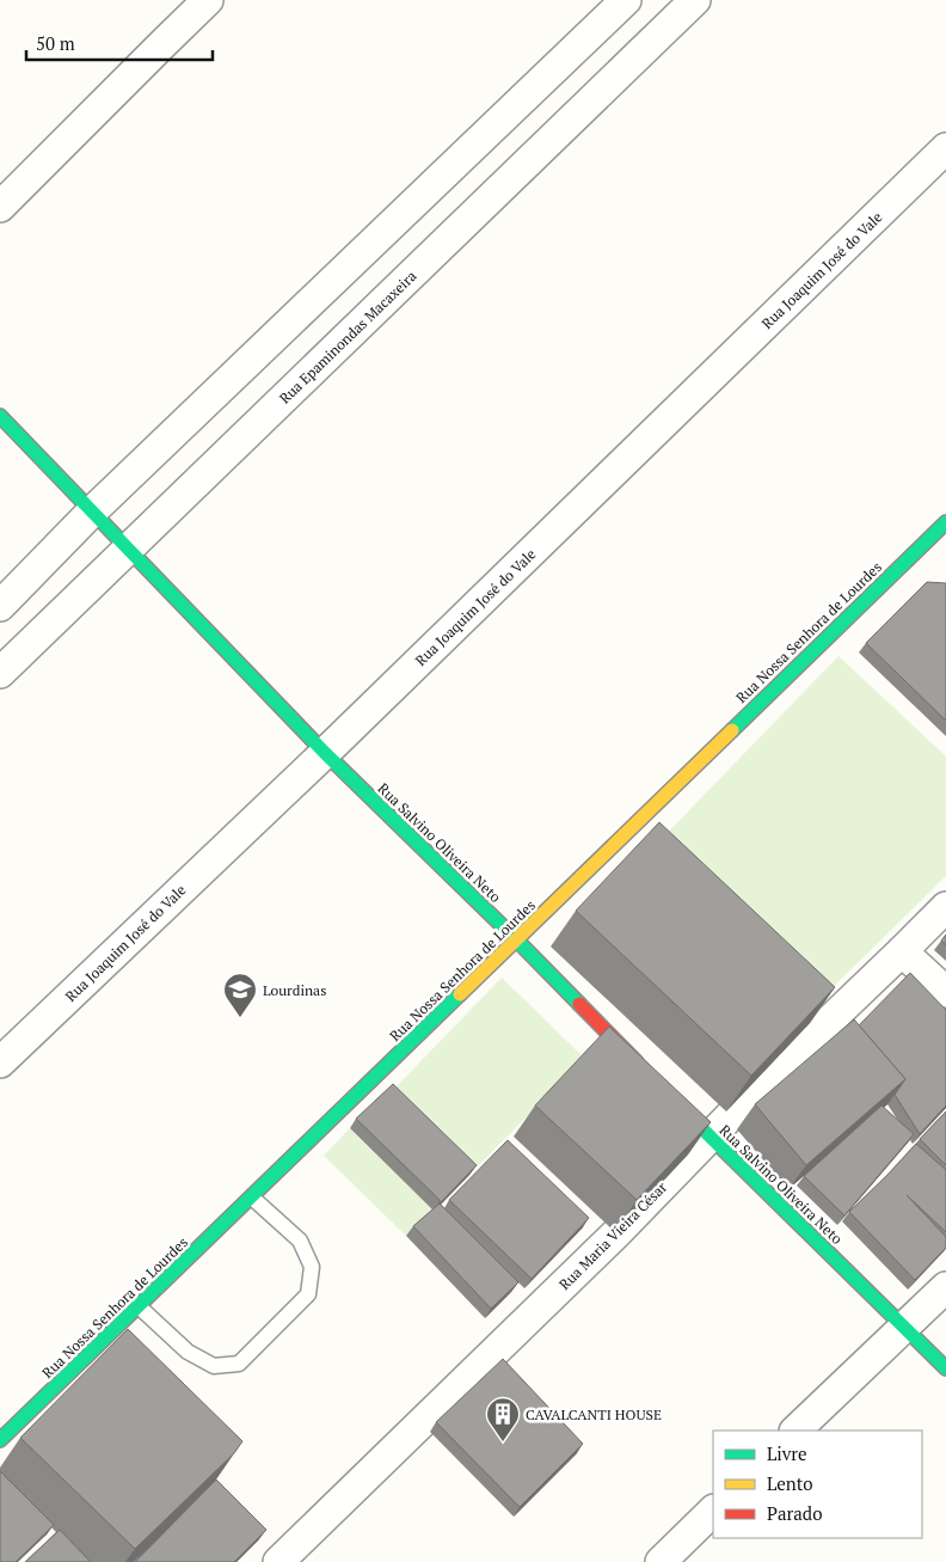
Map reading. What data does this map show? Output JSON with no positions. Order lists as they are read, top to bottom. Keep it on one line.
{"streets":{"street":["Rua Joaquim José do Vale","Rua Epaminondas Macaxeira","Rua Nossa Senhora de Lourdes","Rua Salvino Oliveira Neto","Rua Maria Vieira César"]},"crossings":[["Rua Joaquim José do Vale","Rua Salvino Oliveira Neto"],["Rua Epaminondas Macaxeira","Rua Salvino Oliveira Neto"],["Rua Nossa Senhora de Lourdes","Rua Salvino Oliveira Neto"],["Rua Salvino Oliveira Neto","Rua Maria Vieira César"]],"places":{"school or university":["Lourdinas"],"building":["CAVALCANTI HOUSE"]},"legend":["Livre","Lento","Parado"],"scale_bar":"50 m"}
